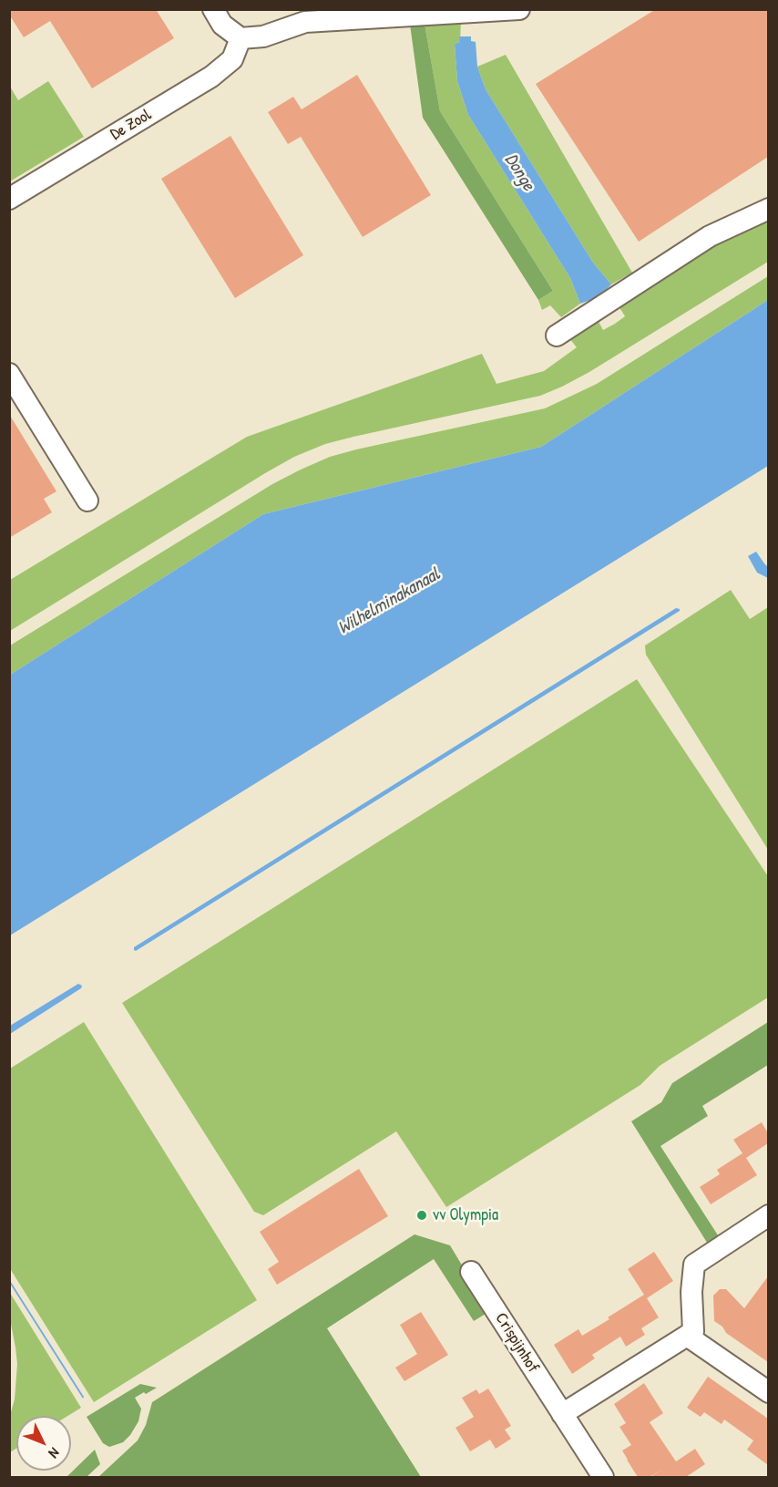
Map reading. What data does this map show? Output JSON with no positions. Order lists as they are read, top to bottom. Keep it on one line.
{"streets":{"street":["De Zool","Crispijnhof"]},"water":["Donge","Wilhelminakanaal"],"places":["vv Olympia"],"north":"bottom right"}
